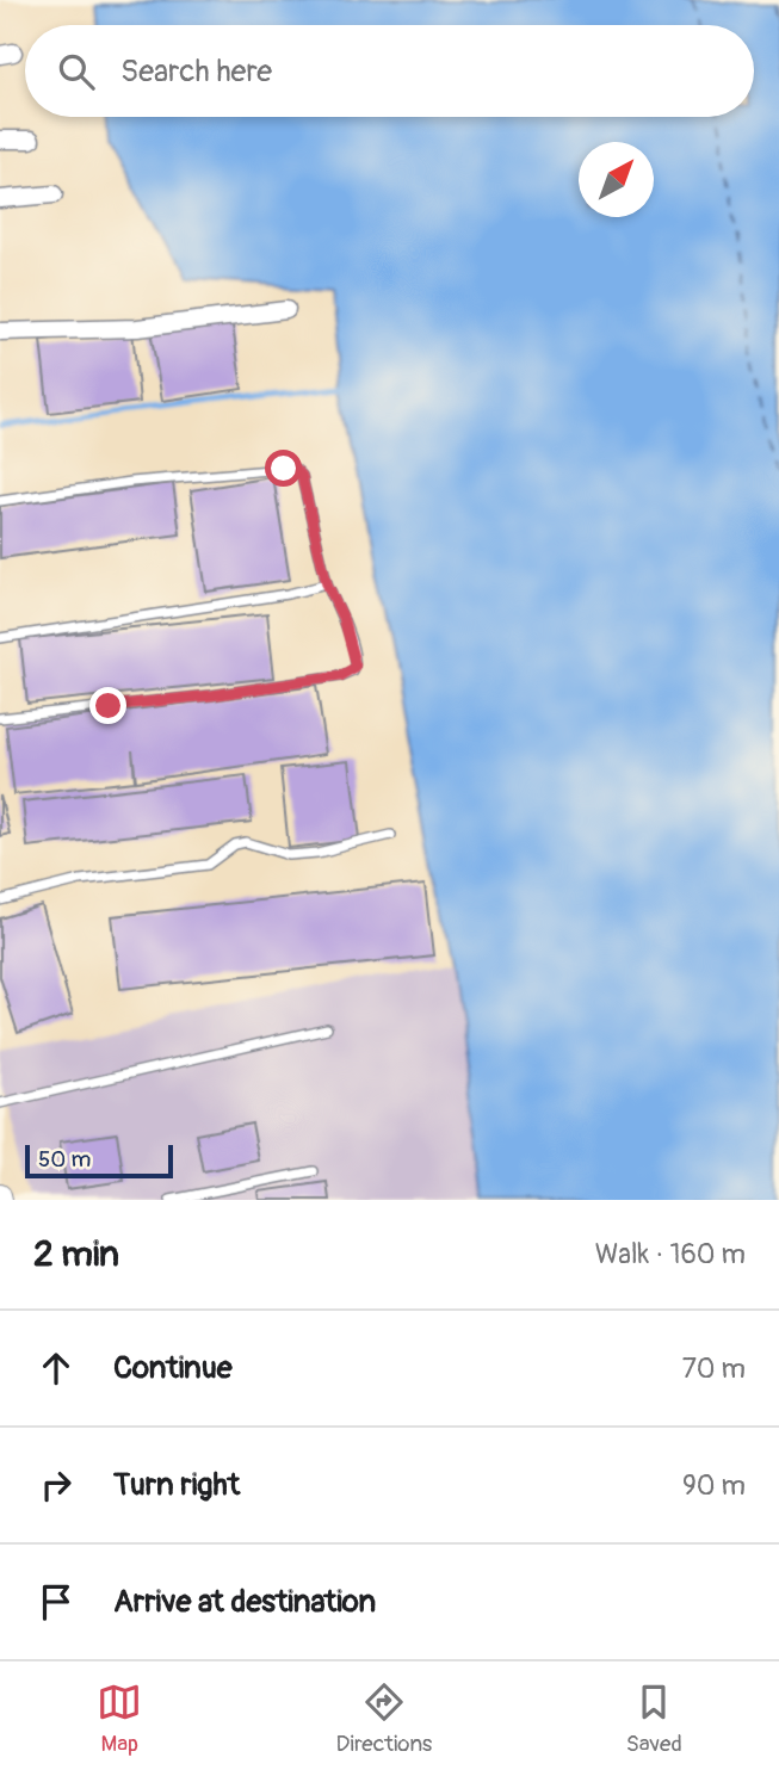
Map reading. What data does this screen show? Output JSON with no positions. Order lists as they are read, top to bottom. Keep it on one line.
{"scale_bar":"50 m","north":"top right","page":{"search":"Search here","scale":"50 m","heading":["2 min","Walk · 160 m"],"list":[["Continue","70 m"],["Turn right","90 m"],"Arrive at destination"],"nav":["Map","Directions","Saved"]}}
